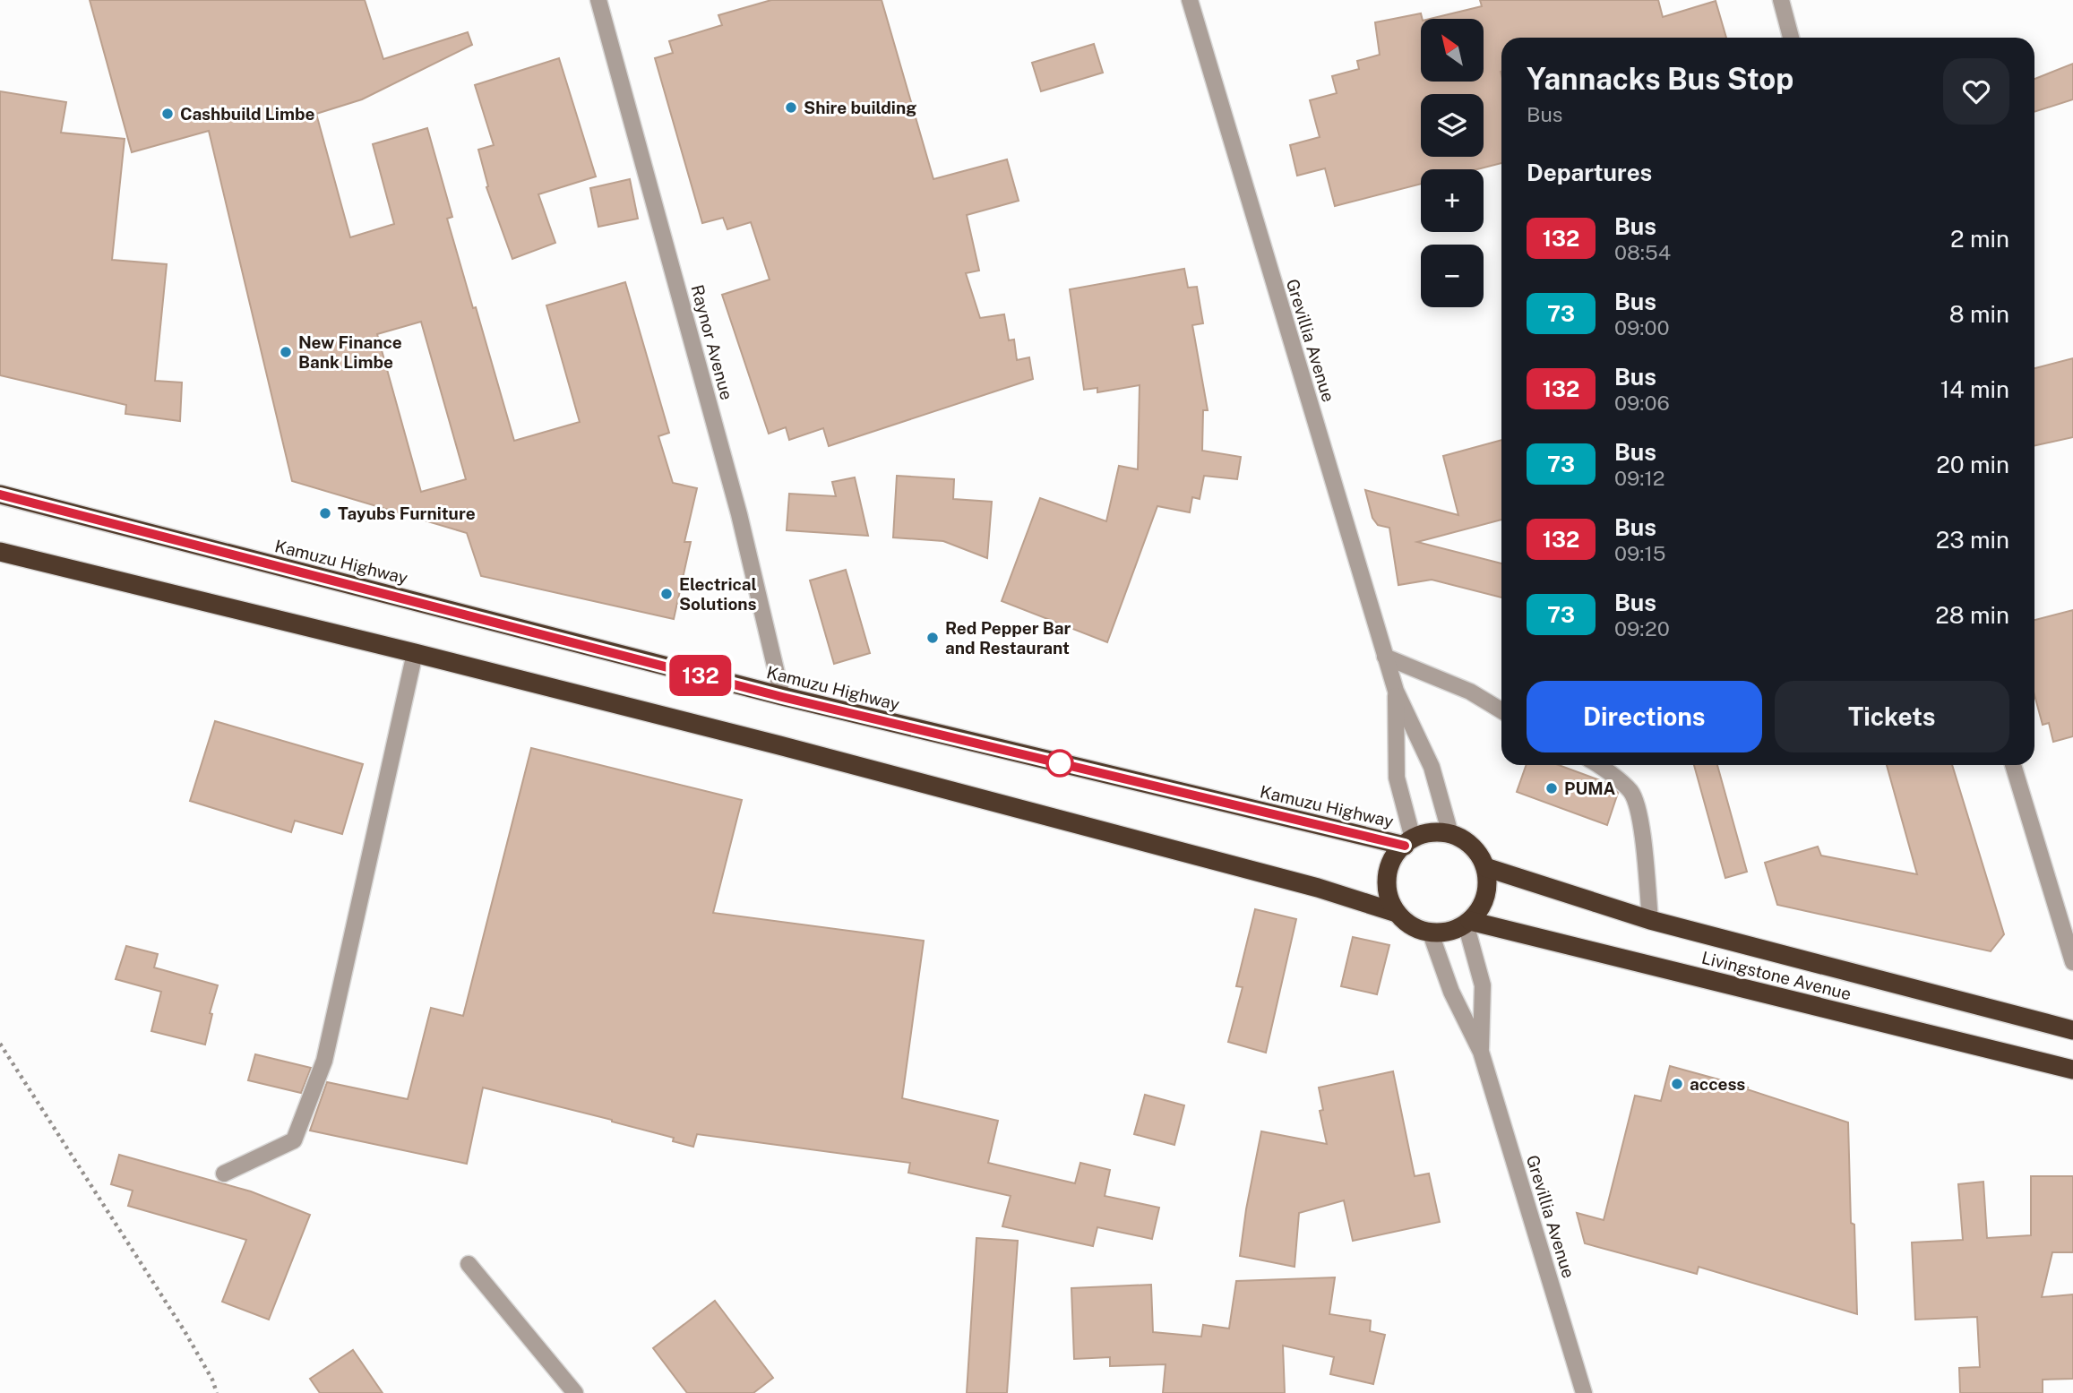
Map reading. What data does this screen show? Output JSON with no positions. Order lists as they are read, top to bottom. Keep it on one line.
{"streets":{"highway":["Kamuzu Highway","Livingstone Avenue"],"street":["Grevillia Avenue","Raynor Avenue"]},"crossings":[["Grevillia Avenue","Kamuzu Highway"],["Grevillia Avenue","Livingstone Avenue"],["Raynor Avenue","Kamuzu Highway"],["Kamuzu Highway","Livingstone Avenue"]],"places":["Shire building","Cashbuild Limbe","New Finance Bank Limbe","Tayubs Furniture","Electrical Solutions","Red Pepper Bar and Restaurant","PUMA","access"],"lines":["bus line 132"],"north":"top left","page":{"on_map":"132","map_buttons":["+","−"],"heading":[["Yannacks Bus Stop","Bus"],"Departures"],"list":[{"mark":"132","name":"Bus","note":"08:54","value":"2 min"},{"mark":"73","name":"Bus","note":"09:00","value":"8 min"},{"mark":"132","name":"Bus","note":"09:06","value":"14 min"},{"mark":"73","name":"Bus","note":"09:12","value":"20 min"},{"mark":"132","name":"Bus","note":"09:15","value":"23 min"},{"mark":"73","name":"Bus","note":"09:20","value":"28 min"}],"buttons":["Directions","Tickets"]}}
